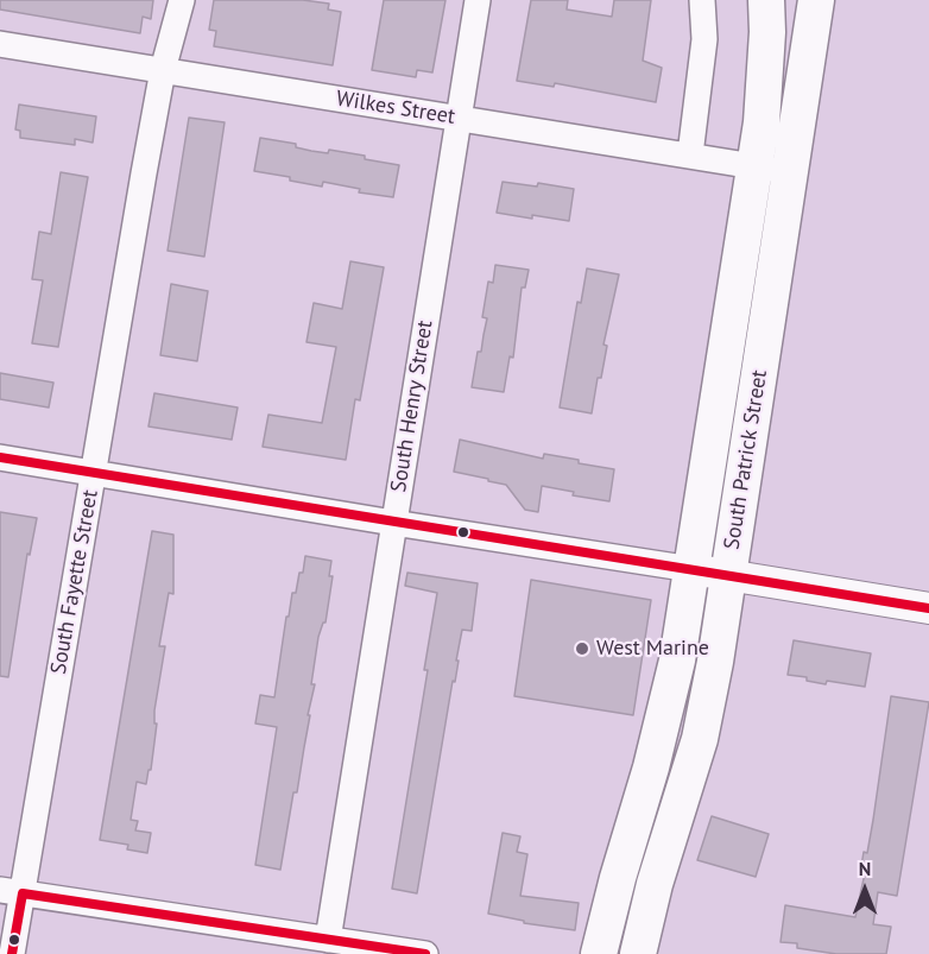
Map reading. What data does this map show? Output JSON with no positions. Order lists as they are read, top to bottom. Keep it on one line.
{"streets":{"highway":["South Patrick Street"],"street":["Wilkes Street","South Henry Street","South Fayette Street"]},"crossings":[["Wilkes Street","South Henry Street"],["Wilkes Street","South Patrick Street"],["Wilkes Street","South Fayette Street"]],"places":["West Marine"],"north":"top"}
